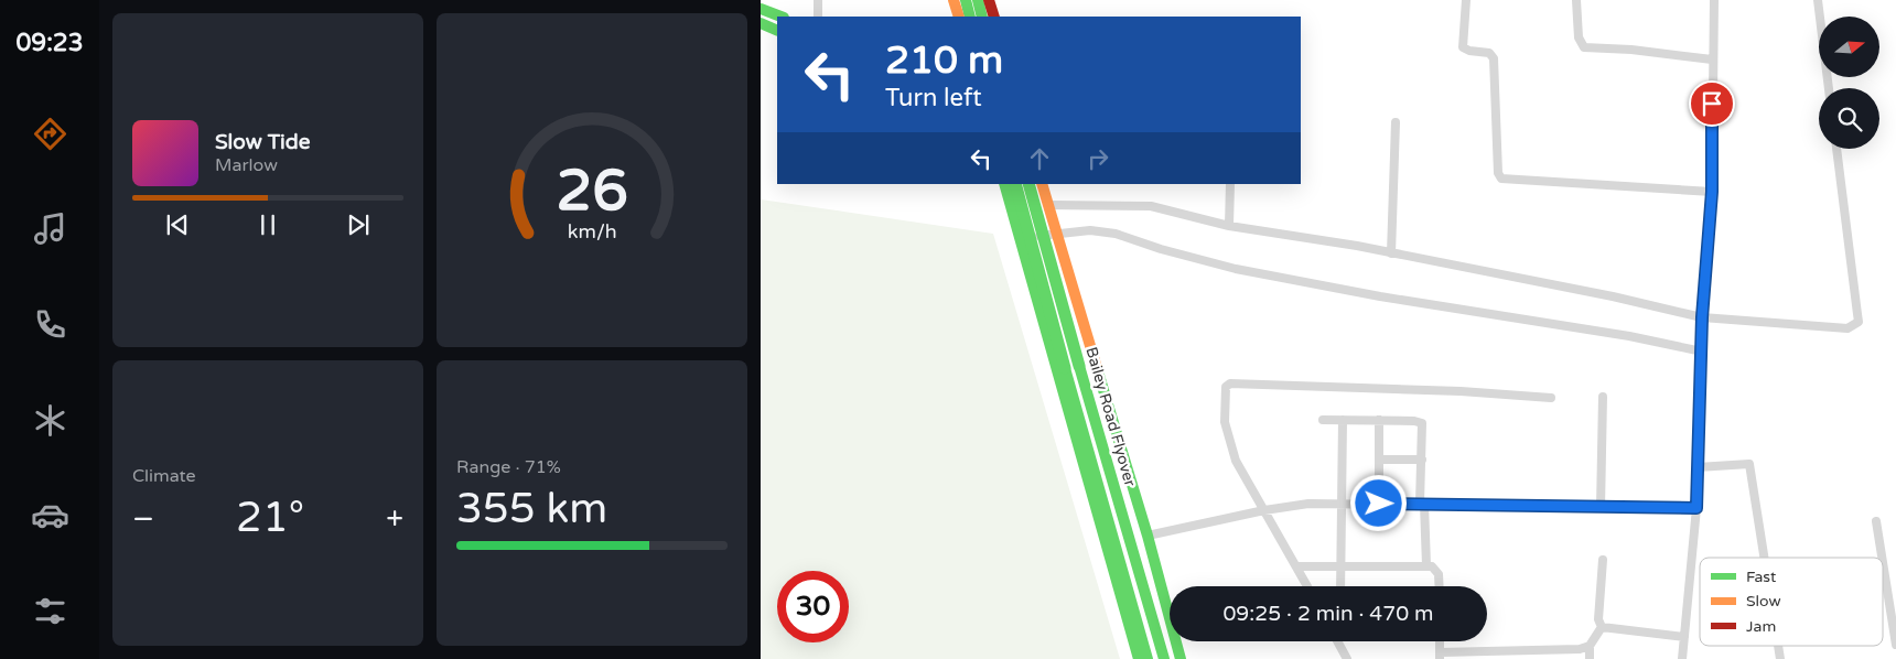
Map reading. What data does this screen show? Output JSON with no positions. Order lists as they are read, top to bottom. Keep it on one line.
{"streets":{"main road":["Bailey Road Flyover"]},"legend":["Fast","Slow","Jam"],"north":"right","page":{"tabs":"09:23","turn":["210 m","Turn left"],"song":["Slow Tide","Marlow"],"tile":["Climate",["Range · 71%","355 km"]],"heat":["−","21°","+"],"limit":"30","trip":"09:25 · 2 min · 470 m","gauge":["26","km/h"]}}
